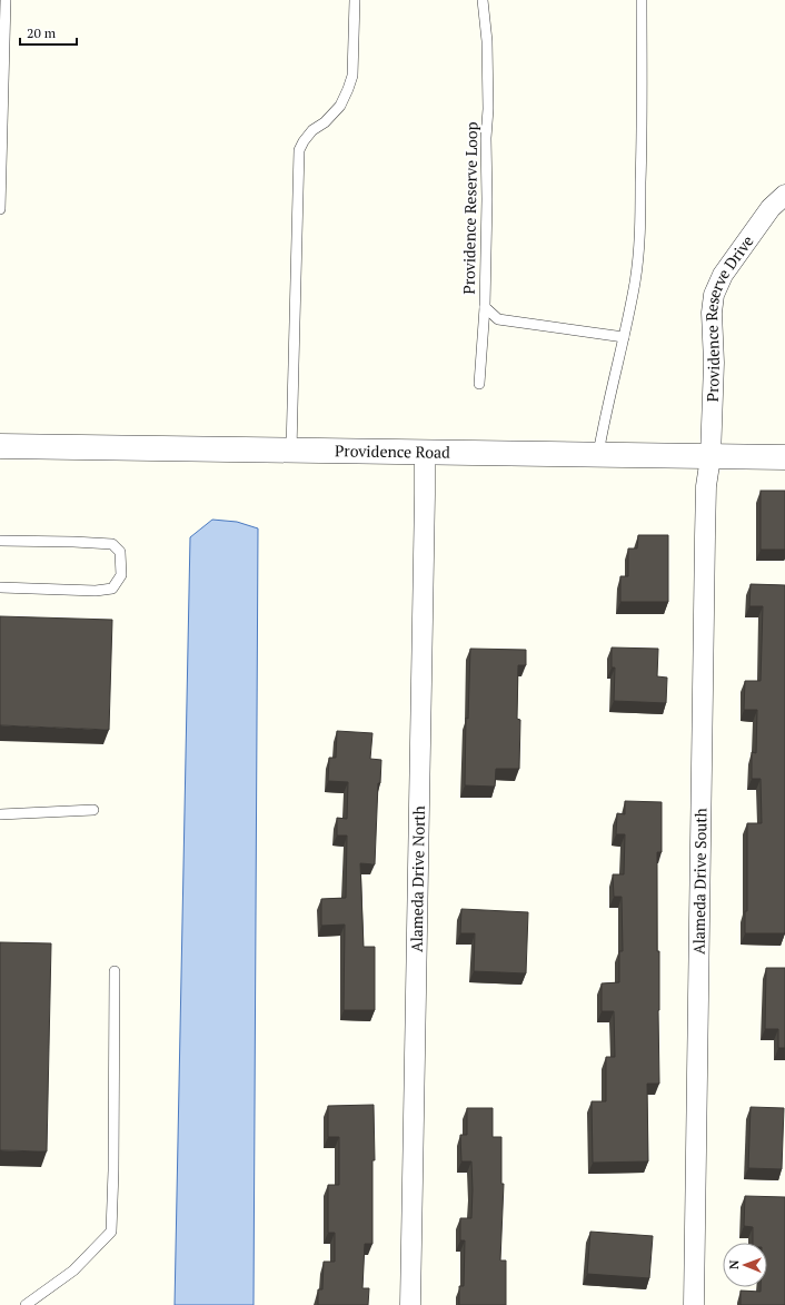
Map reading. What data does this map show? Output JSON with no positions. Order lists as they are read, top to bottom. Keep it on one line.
{"streets":{"street":["Providence Reserve Drive","Providence Road","Alameda Drive North","Alameda Drive South"],"lane":["Providence Reserve Loop"]},"crossings":[["Providence Reserve Drive","Providence Road"],["Providence Reserve Drive","Alameda Drive South"],["Providence Road","Alameda Drive North"],["Providence Road","Alameda Drive South"]],"scale_bar":"20 m","north":"left"}
